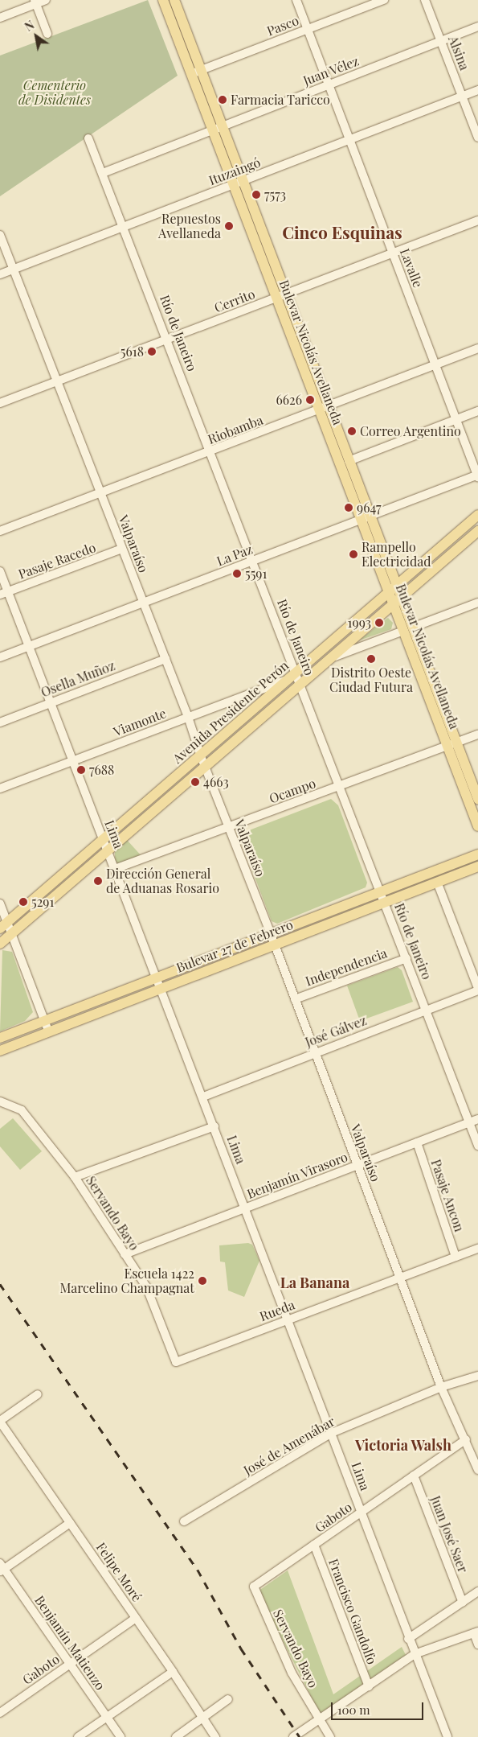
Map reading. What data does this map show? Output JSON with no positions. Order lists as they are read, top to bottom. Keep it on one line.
{"streets":{"main road":["Bulevar Nicolás Avellaneda","Avenida Presidente Perón","Bulevar 27 de Febrero"],"street":["Pasco","Alsina","Juan Vélez","Ituzaingó","Lavalle","Cerrito","Río de Janeiro","Riobamba","Valparaíso","La Paz","Pasaje Racedo","Osella Muñoz","Viamonte","Ocampo","Lima","Independencia","José Gálvez","Benjamín Virasoro","Pasaje Ancon","Servando Bayo","Rueda","José de Amenábar","Gaboto","Juan José Saer","Felipe Moré","Francisco Gandolfo","Benjamín Matienzo"]},"crossings":[["Pasco","Lavalle"],["Pasco","Bulevar Nicolás Avellaneda"],["Alsina","Juan Vélez"],["Alsina","Ituzaingó"],["Juan Vélez","Lavalle"],["Juan Vélez","Río de Janeiro"],["Juan Vélez","Bulevar Nicolás Avellaneda"],["Ituzaingó","Lavalle"],["Ituzaingó","Río de Janeiro"],["Ituzaingó","Bulevar Nicolás Avellaneda"],["Ituzaingó","Valparaíso"],["Lavalle","Cerrito"],["Lavalle","Riobamba"],["Lavalle","La Paz"],["Cerrito","Río de Janeiro"],["Cerrito","Bulevar Nicolás Avellaneda"],["Cerrito","Valparaíso"],["Río de Janeiro","Riobamba"],["Río de Janeiro","La Paz"],["Río de Janeiro","Avenida Presidente Perón"],["Río de Janeiro","Ocampo"],["Río de Janeiro","Bulevar 27 de Febrero"],["Río de Janeiro","Independencia"],["Río de Janeiro","José Gálvez"],["Río de Janeiro","Benjamín Virasoro"],["Bulevar Nicolás Avellaneda","Riobamba"],["Bulevar Nicolás Avellaneda","La Paz"],["Bulevar Nicolás Avellaneda","Avenida Presidente Perón"],["Bulevar Nicolás Avellaneda","Ocampo"],["Riobamba","Valparaíso"],["Valparaíso","La Paz"],["Valparaíso","Pasaje Racedo"],["Valparaíso","Osella Muñoz"],["Valparaíso","Avenida Presidente Perón"],["Valparaíso","Viamonte"],["Valparaíso","Ocampo"],["Valparaíso","Bulevar 27 de Febrero"],["Valparaíso","Independencia"],["Valparaíso","José Gálvez"],["Valparaíso","Benjamín Virasoro"],["Valparaíso","Rueda"],["Valparaíso","José de Amenábar"],["Valparaíso","Gaboto"],["La Paz","Lima"],["Pasaje Racedo","Lima"],["Osella Muñoz","Lima"],["Avenida Presidente Perón","Viamonte"],["Avenida Presidente Perón","Lima"],["Viamonte","Lima"],["Ocampo","Lima"],["Lima","Bulevar 27 de Febrero"],["Lima","José Gálvez"],["Lima","Benjamín Virasoro"],["Lima","Rueda"],["Lima","José de Amenábar"],["Lima","Gaboto"],["Benjamín Virasoro","Pasaje Ancon"],["Benjamín Virasoro","Servando Bayo"],["Pasaje Ancon","Rueda"],["Servando Bayo","Rueda"],["Servando Bayo","Gaboto"],["Gaboto","Juan José Saer"],["Gaboto","Felipe Moré"],["Gaboto","Francisco Gandolfo"],["Gaboto","Benjamín Matienzo"]],"districts":["Cinco Esquinas","La Banana","Victoria Walsh"],"parks":["Cementerio de Disidentes"],"places":["Farmacia Taricco","7573","Repuestos Avellaneda","5618","6626","Correo Argentino","9647","Rampello Electricidad","5591","1993","Distrito Oeste Ciudad Futura","7688","4663","Dirección General de Aduanas Rosario","5291","Escuela 1422 Marcelino Champagnat"],"scale_bar":"100 m","north":"top left"}
